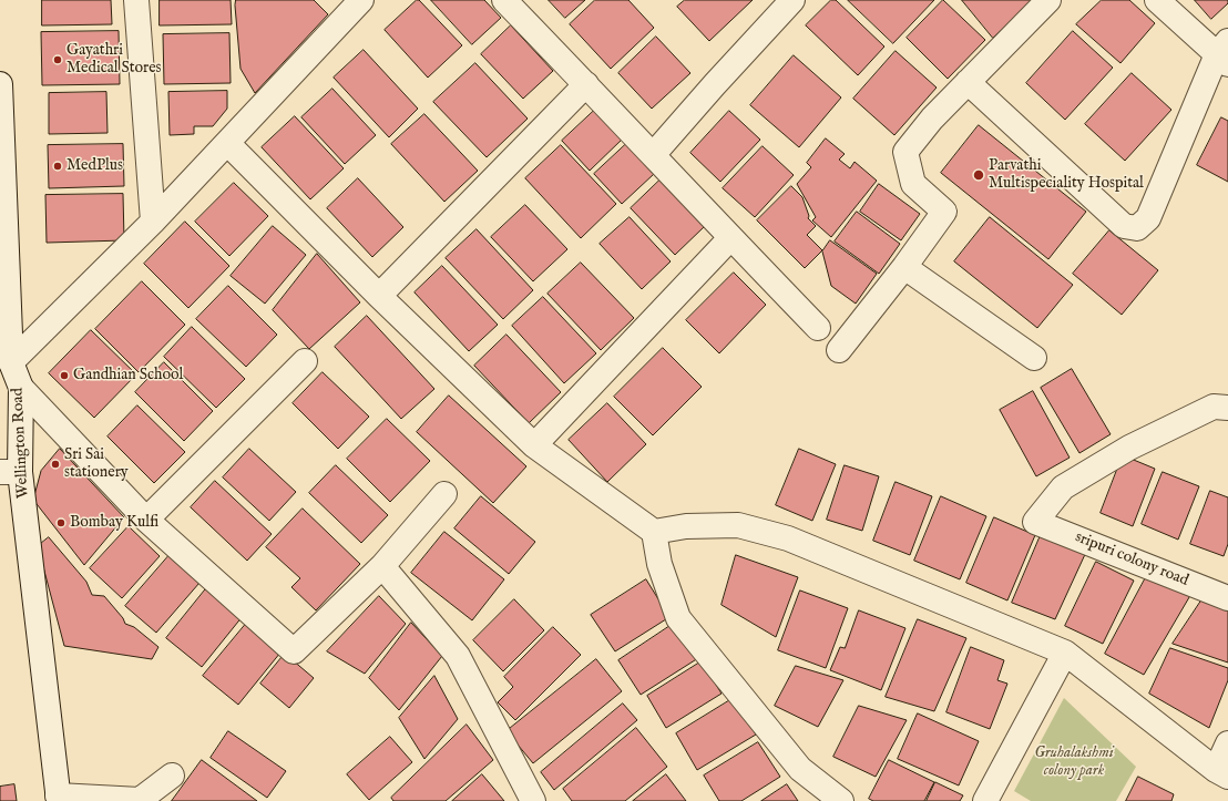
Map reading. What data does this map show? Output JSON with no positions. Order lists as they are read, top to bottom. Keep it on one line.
{"streets":{"street":["Wellington Road","sripuri colony road"]},"parks":["Gruhalakshmi colony park"],"places":["Gayathri Medical Stores","MedPlus","Parvathi Multispeciality Hospital","Gandhian School","Sri Sai stationery","Bombay Kulfi"]}
